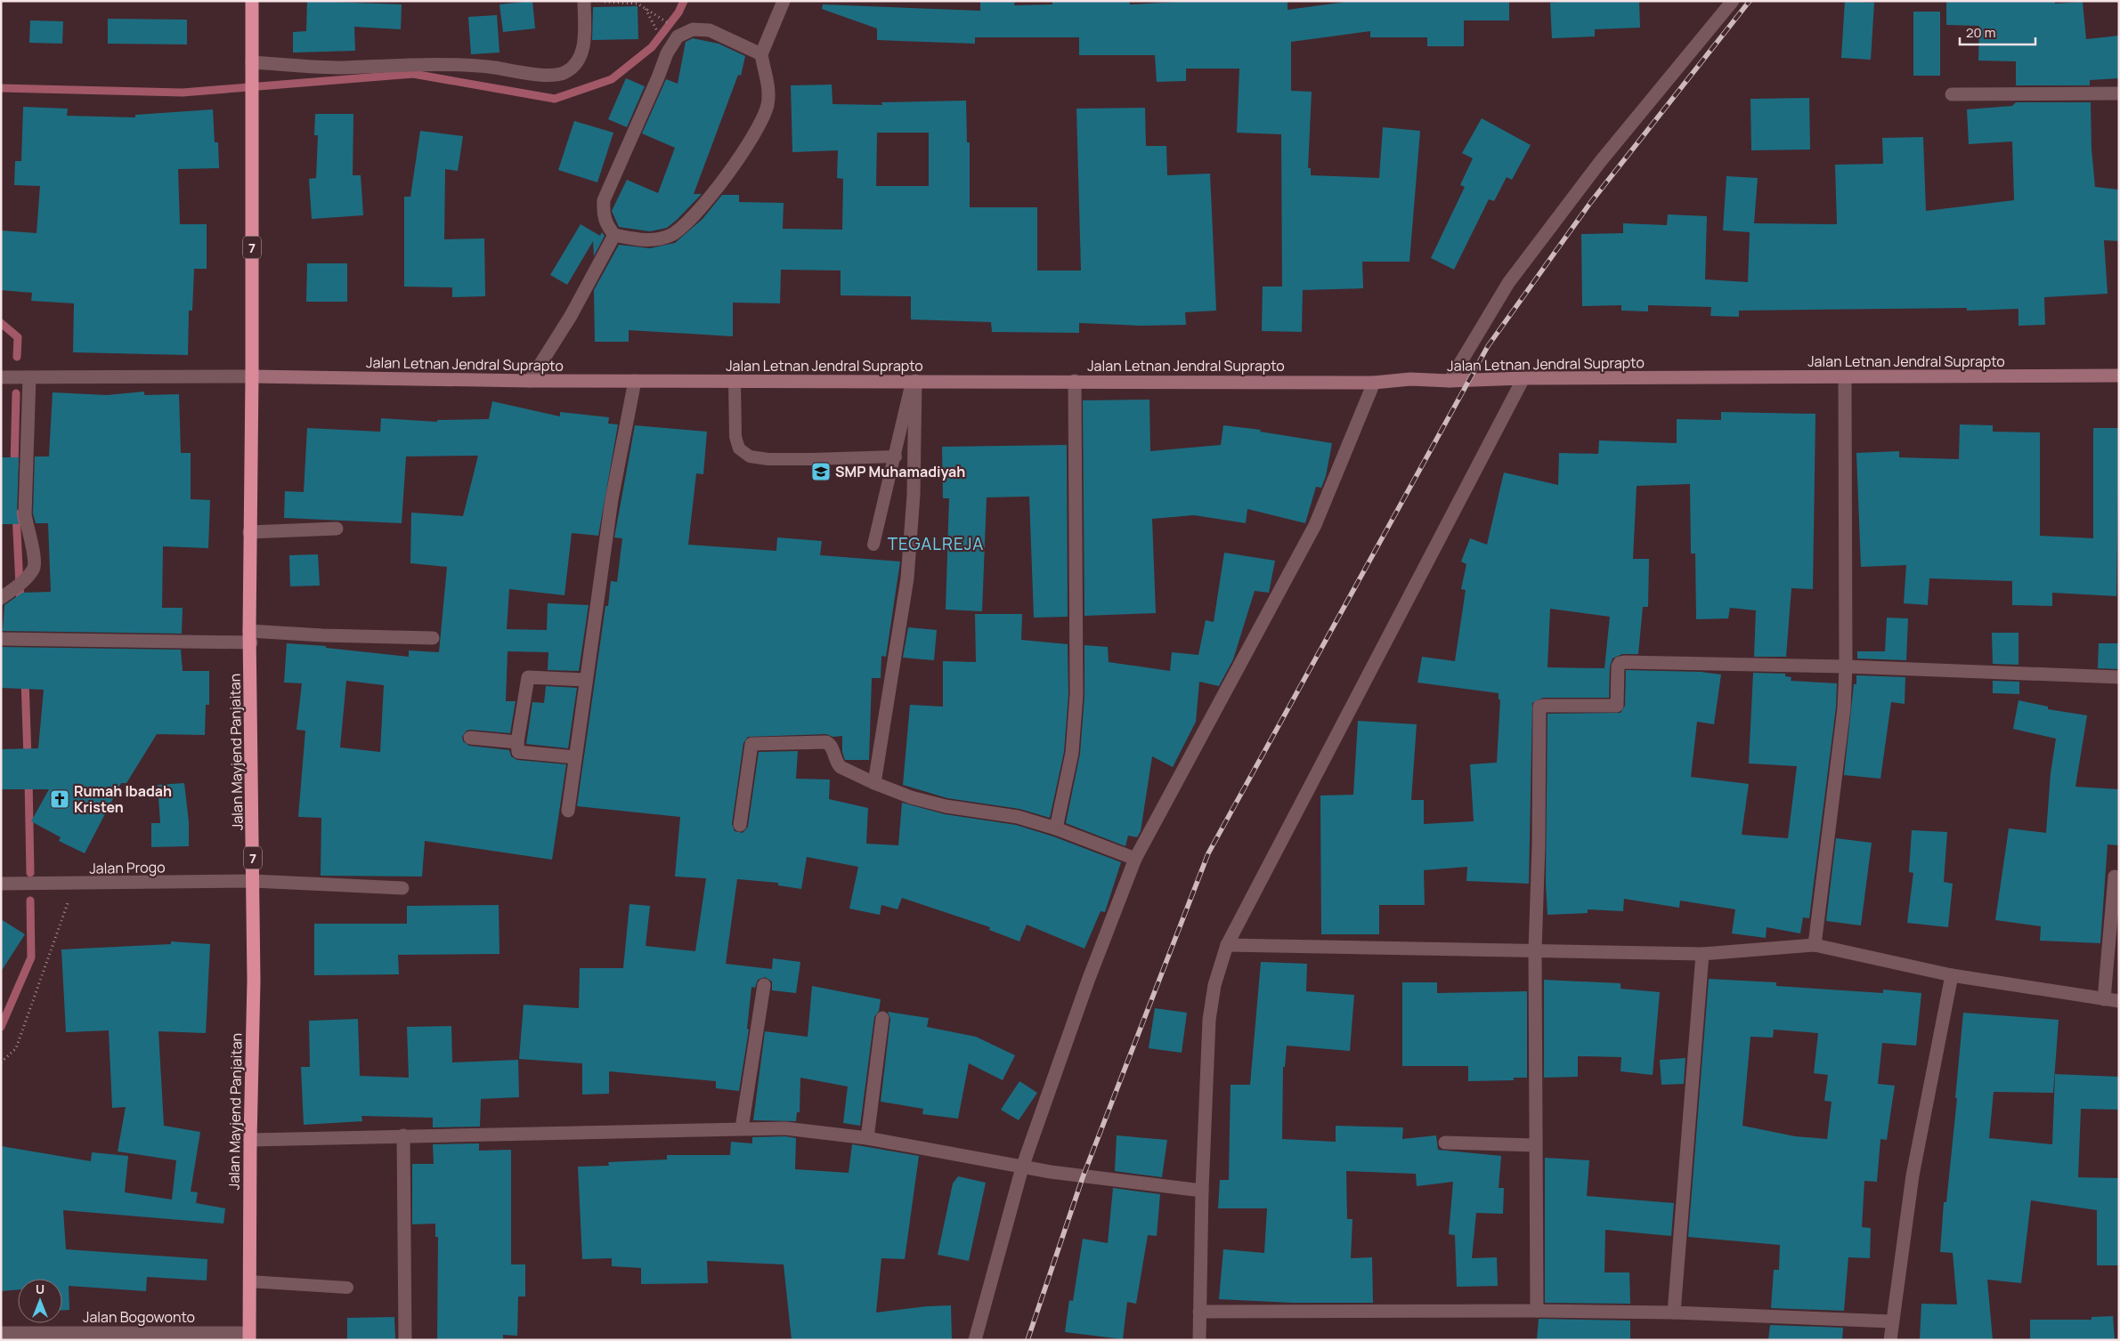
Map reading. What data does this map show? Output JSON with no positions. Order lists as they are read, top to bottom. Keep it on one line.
{"streets":{"highway":["7","Jalan Mayjend Panjaitan"],"main road":["Jalan Letnan Jendral Suprapto"],"street":["Jalan Progo","Jalan Bogowonto"]},"crossings":[["7","Jalan Letnan Jendral Suprapto"],["7","Jalan Mayjend Panjaitan"],["Jalan Letnan Jendral Suprapto","Jalan Mayjend Panjaitan"],["Jalan Mayjend Panjaitan","Jalan Progo"],["Jalan Mayjend Panjaitan","Jalan Bogowonto"]],"districts":["TEGALREJA"],"places":{"school or university":["SMP Muhamadiyah"],"church":["Rumah Ibadah Kristen"]},"scale_bar":"20 m","north":"top"}
